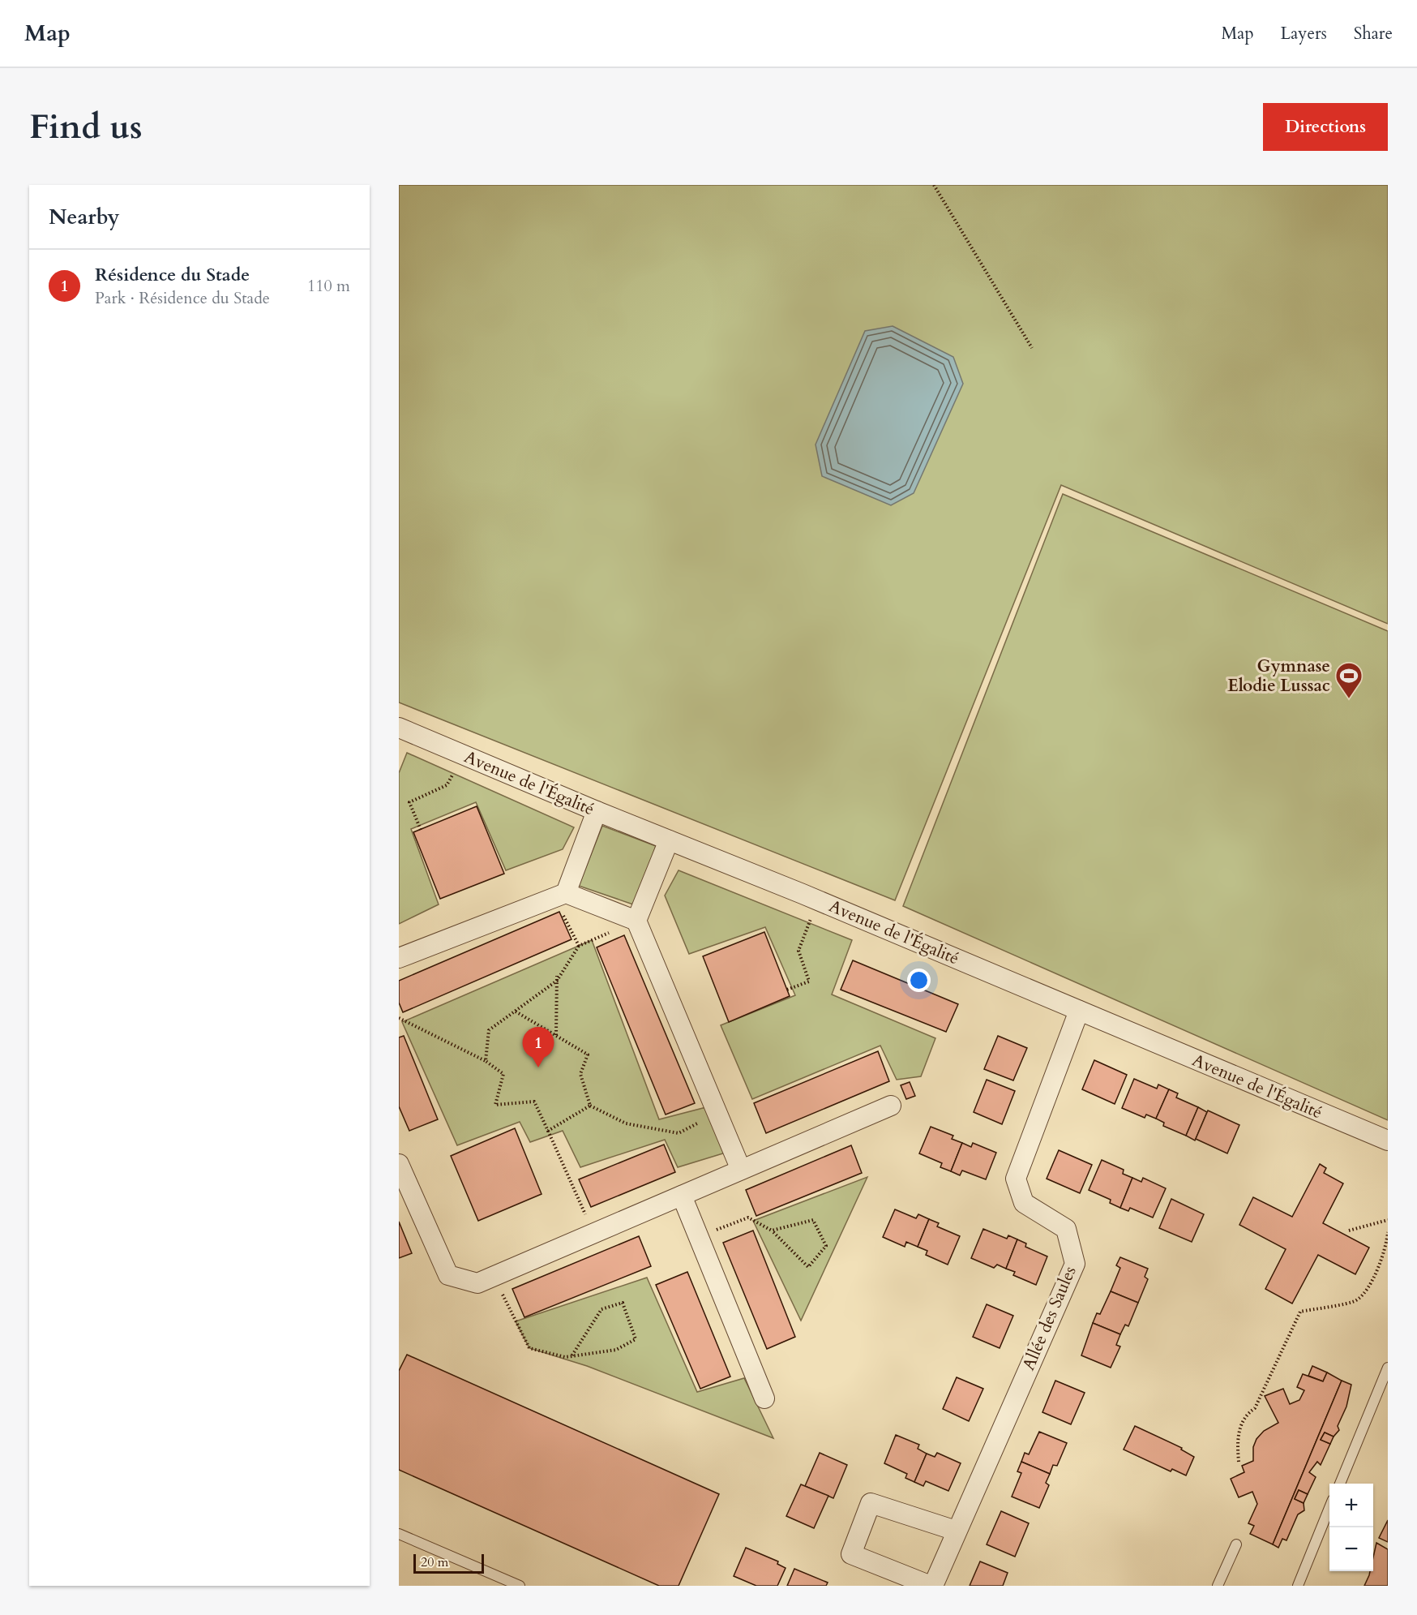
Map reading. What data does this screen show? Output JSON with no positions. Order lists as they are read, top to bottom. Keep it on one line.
{"streets":{"street":["Avenue de l'Égalité","Allée des Saules"]},"crossings":[["Avenue de l'Égalité","Allée des Saules"]],"places":{"sports":["Gymnase Elodie Lussac"]},"scale_bar":"20 m","page":{"header":"Map","nav":["Map","Layers","Share"],"buttons":"Directions","title":"Find us","heading":"Nearby","list":[{"mark":"1","name":"Résidence du Stade","note":"Park · Résidence du Stade","value":"110 m"}],"pins":"1","map_buttons":["+","−"],"scale":"20 m"}}
